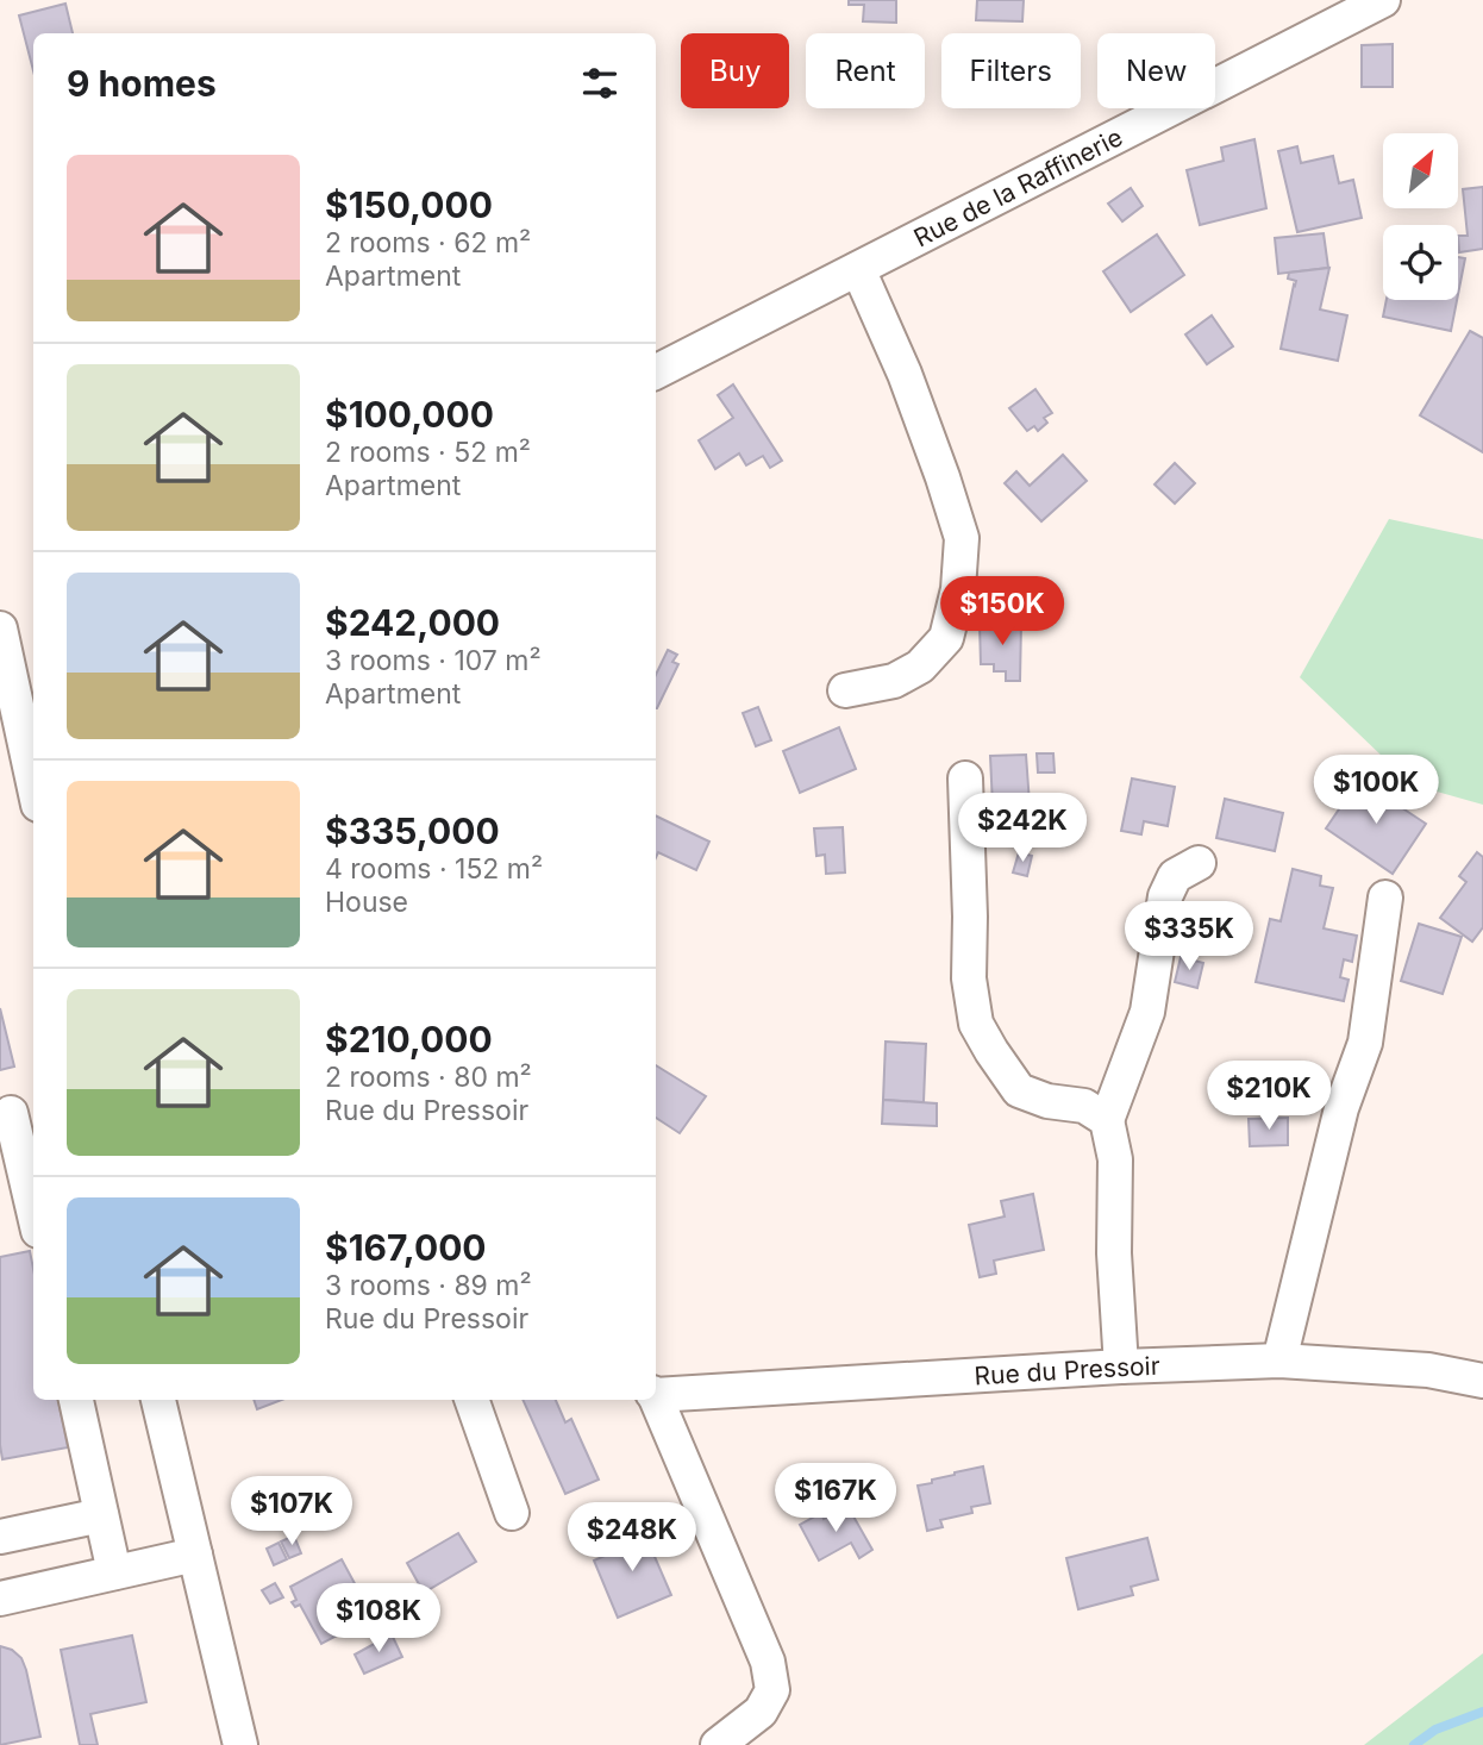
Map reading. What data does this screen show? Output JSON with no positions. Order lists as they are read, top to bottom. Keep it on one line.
{"streets":{"street":["Rue de la Raffinerie","Rue du Pressoir"]},"north":"top right","page":{"chip":["Buy","Rent","Filters","New"],"heading":"9 homes","list":[{"name":"$150,000","note":"2 rooms · 62 m² · Apartment"},{"name":"$100,000","note":"2 rooms · 52 m² · Apartment"},{"name":"$242,000","note":"3 rooms · 107 m² · Apartment"},{"name":"$335,000","note":"4 rooms · 152 m² · House"},{"name":"$210,000","note":"2 rooms · 80 m² · Rue du Pressoir"},{"name":"$167,000","note":"3 rooms · 89 m² · Rue du Pressoir"}],"price":["$150K","$100K","$242K","$335K","$210K","$167K","$107K","$248K","$108K"]}}
